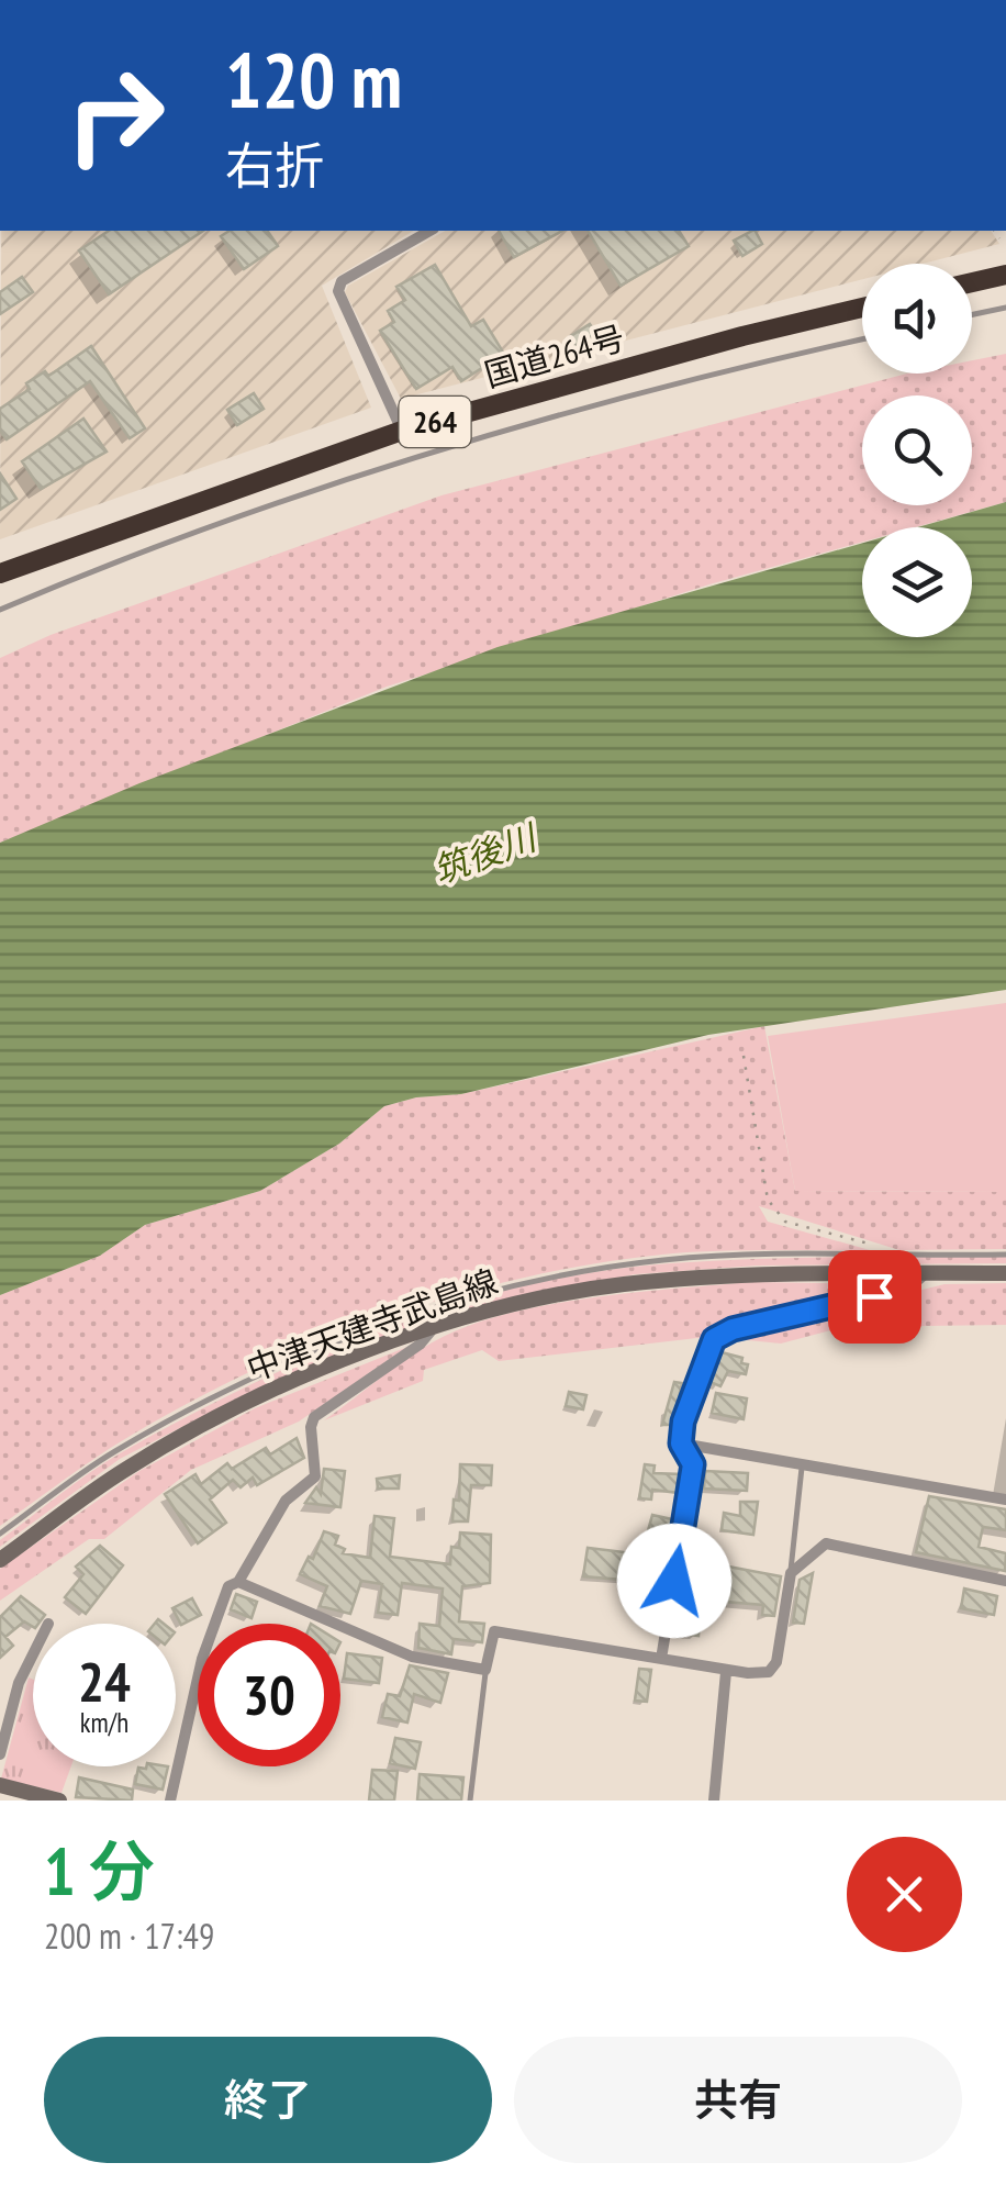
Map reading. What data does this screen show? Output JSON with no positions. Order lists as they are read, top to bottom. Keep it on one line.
{"streets":{"highway":["国道264号","264"],"main road":["中津天建寺武島線"]},"water":["筑後川"],"page":{"turn":["120 m","右折"],"speed":"24 km/h","limit":"30","heading":["1 分","200 m · 17:49"],"buttons":["終了","共有"]}}
